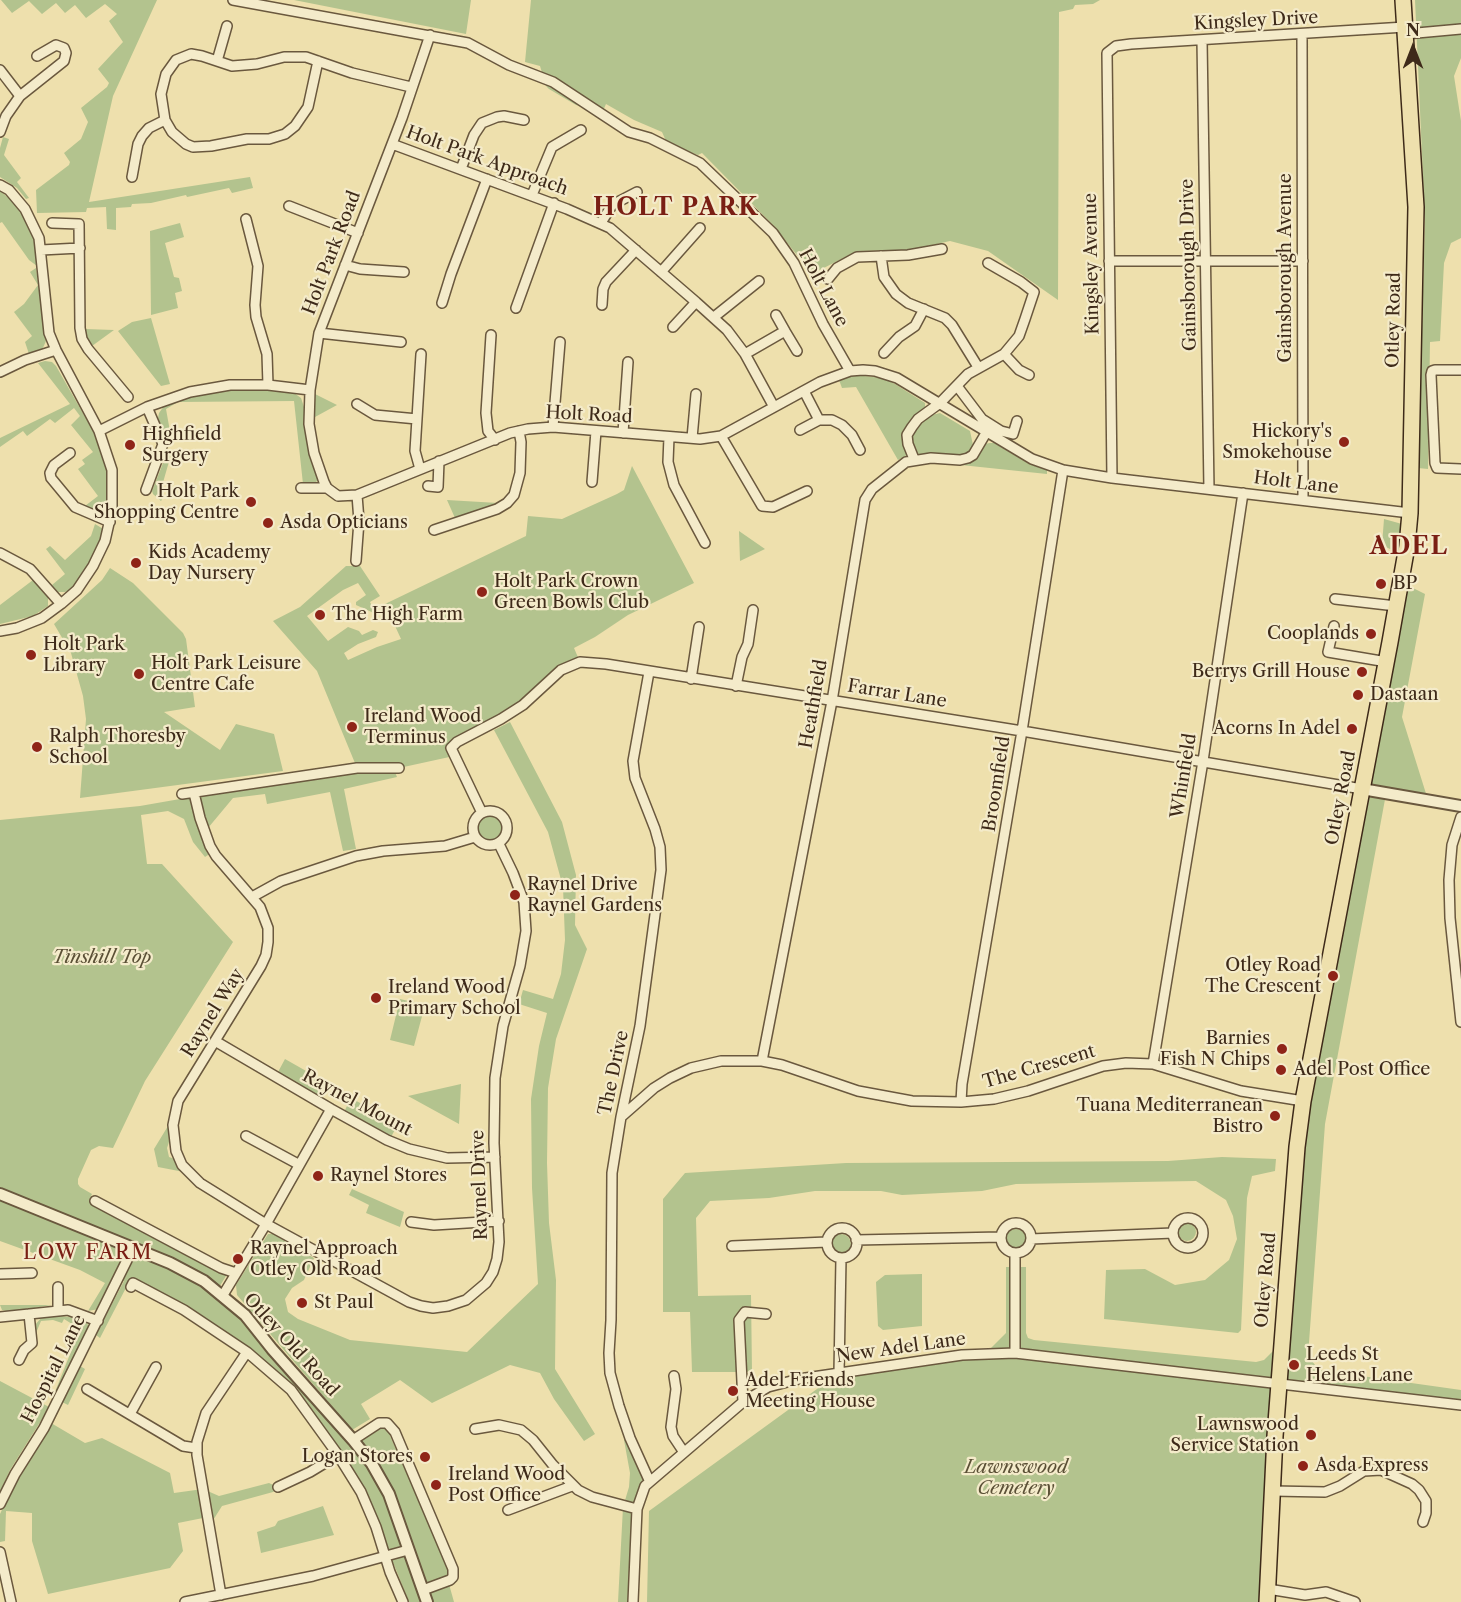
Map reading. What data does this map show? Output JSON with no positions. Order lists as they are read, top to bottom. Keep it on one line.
{"streets":{"highway":["Otley Road"],"street":["Kingsley Drive","Holt Park Approach","Holt Park Road","Kingsley Avenue","Gainsborough Drive","Gainsborough Avenue","Holt Lane","Holt Road","Farrar Lane","Heathfield","Whinfield","Broomfield","Raynel Way","The Crescent","The Drive","Raynel Mount","Raynel Drive","Otley Old Road","New Adel Lane","Hospital Lane"]},"crossings":[["Kingsley Drive","Kingsley Avenue"],["Kingsley Drive","Gainsborough Drive"],["Kingsley Drive","Gainsborough Avenue"],["Kingsley Drive","Otley Road"],["Holt Park Approach","Holt Park Road"],["Holt Park Approach","Holt Road"],["Holt Park Road","Holt Lane"],["Kingsley Avenue","Holt Lane"],["Gainsborough Drive","Holt Lane"],["Gainsborough Avenue","Holt Lane"],["Holt Lane","Otley Road"],["Holt Lane","Holt Road"],["Holt Lane","Whinfield"],["Holt Lane","Broomfield"],["Otley Road","Farrar Lane"],["Otley Road","The Crescent"],["Otley Road","New Adel Lane"],["Farrar Lane","Heathfield"],["Farrar Lane","Whinfield"],["Farrar Lane","Broomfield"],["Farrar Lane","The Drive"],["Farrar Lane","Raynel Drive"],["Heathfield","The Crescent"],["Whinfield","The Crescent"],["Broomfield","The Crescent"],["Raynel Way","Raynel Mount"],["Raynel Way","Raynel Drive"],["The Crescent","The Drive"],["The Drive","New Adel Lane"],["Raynel Mount","Raynel Drive"],["Otley Old Road","Hospital Lane"]],"districts":["HOLT PARK","ADEL","LOW FARM"],"parks":["Tinshill Top","Lawnswood Cemetery"],"places":["Hickory's Smokehouse","Highfield Surgery","Holt Park Shopping Centre","Asda Opticians","Kids Academy Day Nursery","BP","Holt Park Crown Green Bowls Club","The High Farm","Cooplands","Holt Park Library","Berrys Grill House","Holt Park Leisure Centre Cafe","Dastaan","Ireland Wood Terminus","Acorns In Adel","Ralph Thoresby School","Raynel Drive Raynel Gardens","Otley Road The Crescent","Ireland Wood Primary School","Barnies Fish N Chips","Adel Post Office","Tuana Mediterranean Bistro","Raynel Stores","Raynel Approach Otley Old Road","St Paul","Leeds St Helens Lane","Adel Friends Meeting House","Lawnswood Service Station","Logan Stores","Asda Express","Ireland Wood Post Office"],"north":"top"}
